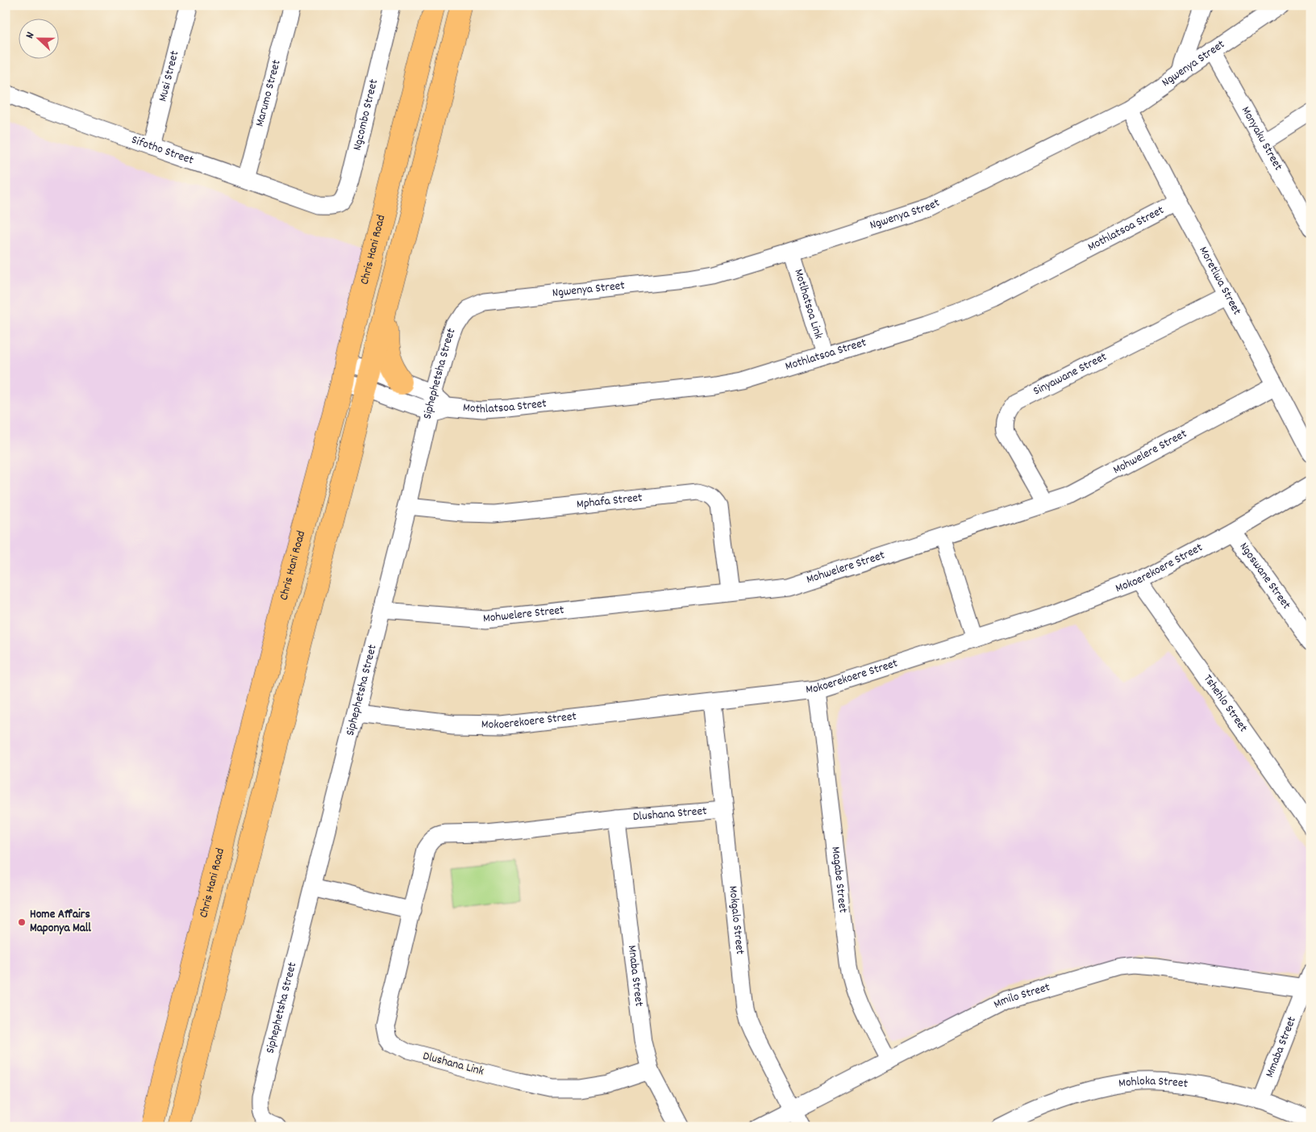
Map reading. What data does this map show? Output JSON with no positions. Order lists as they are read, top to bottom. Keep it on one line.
{"streets":{"main road":["Chris Hani Road"],"street":["Ngwenya Street","Musi Street","Marumo Street","Ngcombo Street","Monyaku Street","Sifotho Street","Mothlatsoa Street","Moretlwa Street","Motlhatsoa Link","Siphephetsha Street","Sinyawane Street","Mohwelere Street","Mphafa Street","Mokoerekoere Street","Ngoswane Street","Tshehlo Street","Dlushana Street","Magabe Street","Mokgalo Street","Mnaba Street","Mmilo Street","Mmaba Street","Dlushana Link","Mohloka Street"]},"crossings":[["Ngwenya Street","Monyaku Street"],["Ngwenya Street","Moretlwa Street"],["Ngwenya Street","Motlhatsoa Link"],["Ngwenya Street","Siphephetsha Street"],["Musi Street","Sifotho Street"],["Marumo Street","Sifotho Street"],["Ngcombo Street","Sifotho Street"],["Mothlatsoa Street","Moretlwa Street"],["Mothlatsoa Street","Motlhatsoa Link"],["Mothlatsoa Street","Siphephetsha Street"],["Moretlwa Street","Sinyawane Street"],["Moretlwa Street","Mohwelere Street"],["Siphephetsha Street","Mohwelere Street"],["Siphephetsha Street","Mphafa Street"],["Siphephetsha Street","Mokoerekoere Street"],["Sinyawane Street","Mohwelere Street"],["Mohwelere Street","Mphafa Street"],["Mokoerekoere Street","Ngoswane Street"],["Mokoerekoere Street","Tshehlo Street"],["Mokoerekoere Street","Magabe Street"],["Mokoerekoere Street","Mokgalo Street"],["Dlushana Street","Mokgalo Street"],["Dlushana Street","Mnaba Street"],["Dlushana Street","Dlushana Link"],["Magabe Street","Mmilo Street"],["Mokgalo Street","Mmilo Street"],["Mnaba Street","Dlushana Link"],["Mmilo Street","Mmaba Street"],["Mmaba Street","Mohloka Street"]],"places":["Home Affairs Maponya Mall"],"north":"left"}
